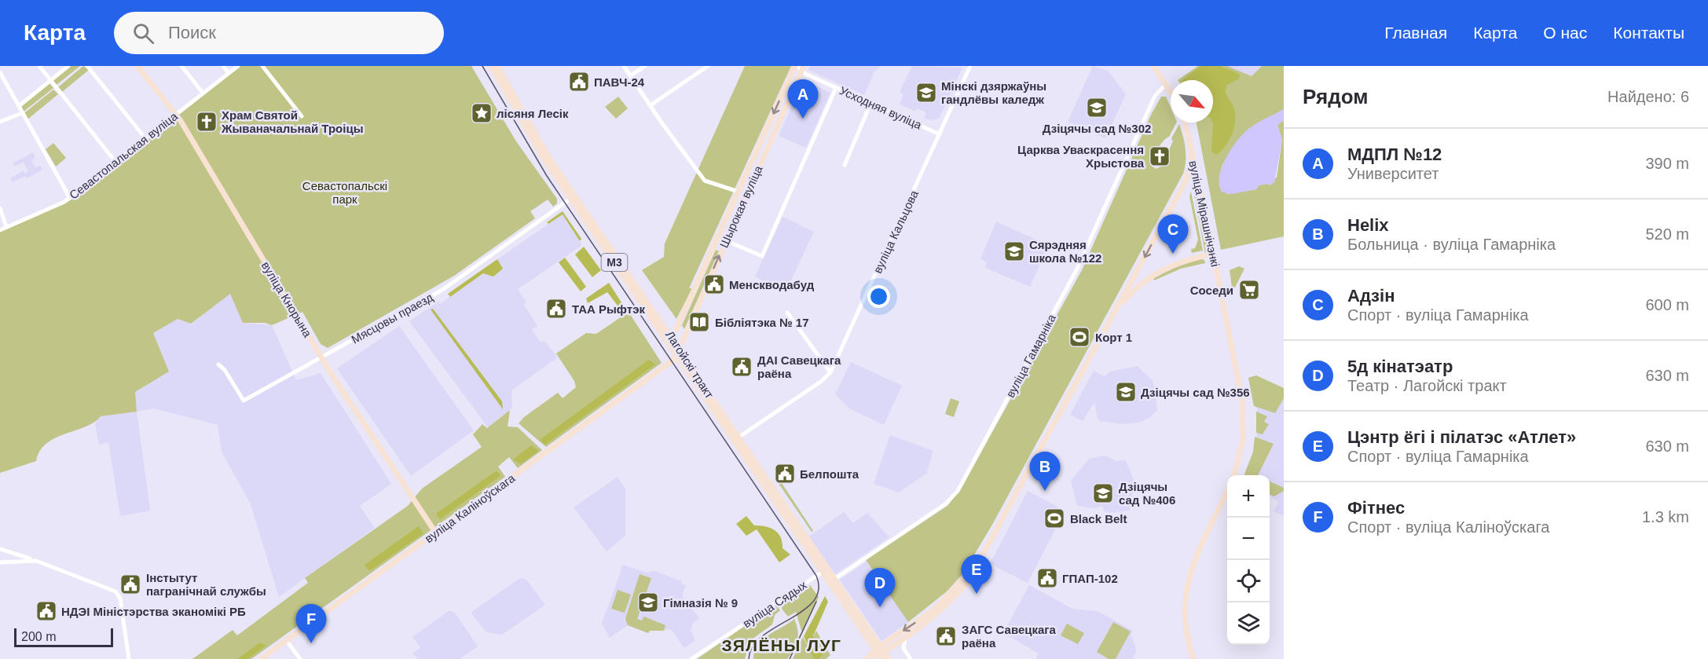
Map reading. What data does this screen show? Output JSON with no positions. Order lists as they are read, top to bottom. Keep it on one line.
{"streets":{"main road":["Шырокая вуліца","вуліца Мірашнічэнкі","М3","вуліца Кнорына","Лагойскі тракт","вуліца Каліноўскага"],"street":["Усходняя вуліца","Севастопальская вуліца","вуліца Кальцова","Мясцовы праезд","вуліца Гамарніка","вуліца Сядых"]},"crossings":[["Усходняя вуліца","Шырокая вуліца"],["Усходняя вуліца","вуліца Кальцова"],["Севастопальская вуліца","вуліца Кнорына"],["Шырокая вуліца","Лагойскі тракт"],["Шырокая вуліца","вуліца Каліноўскага"],["вуліца Кальцова","Лагойскі тракт"],["вуліца Кнорына","Мясцовы праезд"],["вуліца Кнорына","вуліца Каліноўскага"],["Мясцовы праезд","Лагойскі тракт"],["вуліца Гамарніка","Лагойскі тракт"],["Лагойскі тракт","вуліца Каліноўскага"],["Лагойскі тракт","вуліца Сядых"]],"districts":["ЗЯЛЁНЫ ЛУГ"],"parks":["Севастопальскі парк"],"places":{"public building":["ПАВЧ-24","Менскводабуд","ТАА Рыфтэк","ДАІ Савецкага раёна","Белпошта","ГПАП-102","Інстытут пагранічнай службы","НДЭІ Міністэрства эканомікі РБ","ЗАГС Савецкага раёна"],"school or university":["Мінскі дзяржаўны гандлёвы каледж","Дзіцячы сад №302","Сярэдняя школа №122","Дзіцячы сад №356","Дзіцячы сад №406","Гімназія № 9"],"place":["лісяня Лесік"],"church":["Храм Святой Жываначальнай Троіцы","Царква Уваскрасення Хрыстова"],"supermarket":["Соседи"],"library":["Бібліятэка № 17"],"sports":["Корт 1","Black Belt"]},"scale_bar":"200 m","north":"bottom right","page":{"header":"Карта","search":"Поиск","nav":["Главная","Карта","О нас","Контакты"],"heading":["Рядом","Найдено: 6"],"pins":["A","C","B","E","D","F"],"list":[{"mark":"A","name":"МДПЛ №12","note":"Университет","value":"390 m"},{"mark":"B","name":"Helix","note":"Больница · вуліца Гамарніка","value":"520 m"},{"mark":"C","name":"Адзін","note":"Спорт · вуліца Гамарніка","value":"600 m"},{"mark":"D","name":"5д кінатэатр","note":"Театр · Лагойскі тракт","value":"630 m"},{"mark":"E","name":"Цэнтр ёгі і пілатэс «Атлет»","note":"Спорт · вуліца Гамарніка","value":"630 m"},{"mark":"F","name":"Фітнес","note":"Спорт · вуліца Каліноўскага","value":"1.3 km"}],"map_buttons":["+","−"],"scale":"200 m"}}
